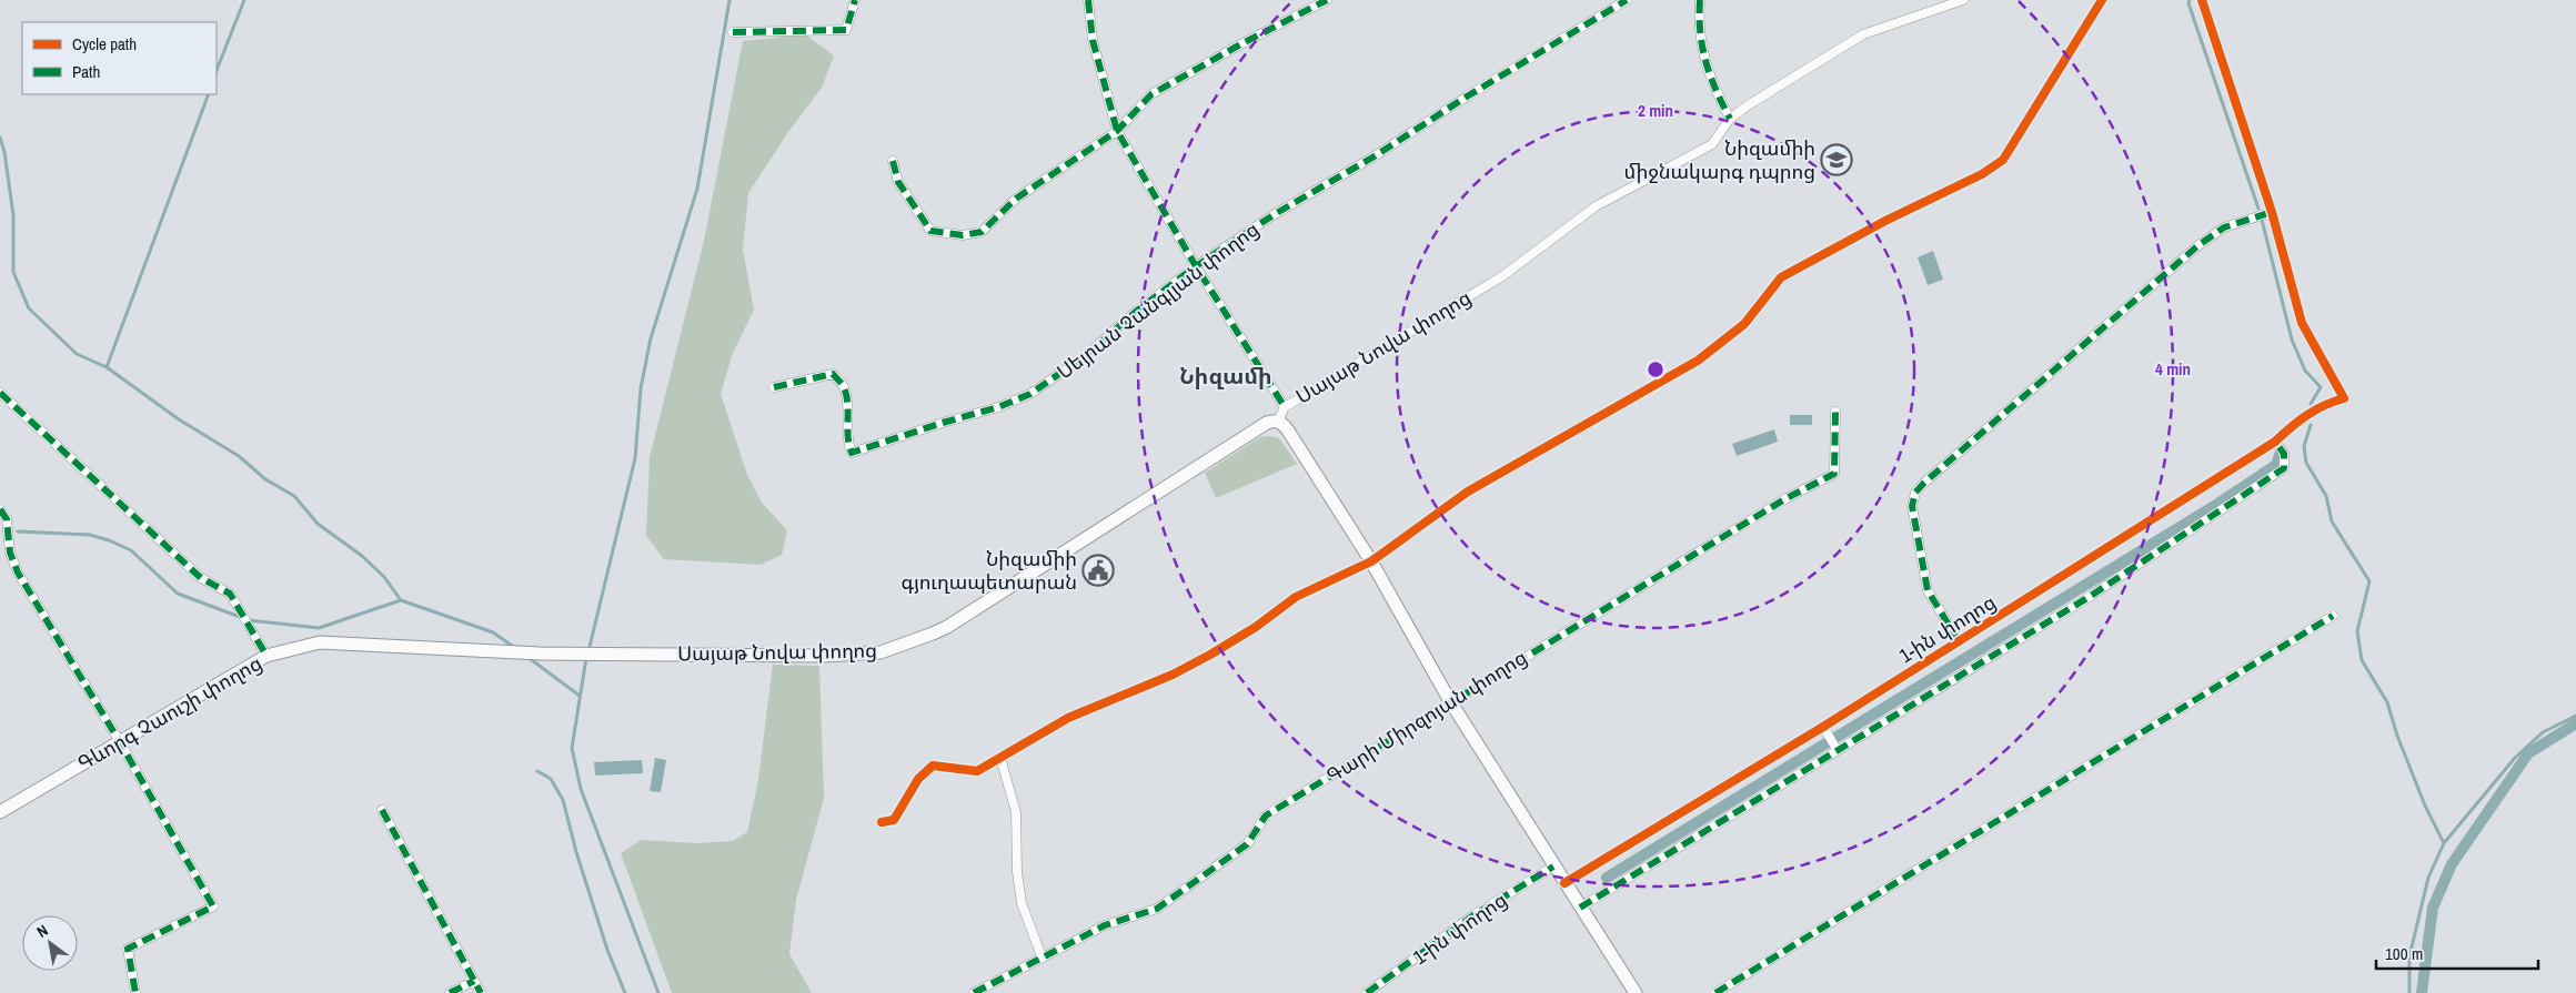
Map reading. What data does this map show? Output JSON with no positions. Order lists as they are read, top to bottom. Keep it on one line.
{"streets":{"main road":["Սայաթ Նովա փողոց","Գևորգ Չաուշի փողոց"],"street":["Սեյրան Չանգլյան փողոց","1-ին փողոց","Գարի Միրզոյան փողոց"]},"crossings":[["Սայաթ Նովա փողոց","Գևորգ Չաուշի փողոց"]],"districts":["Նիզամի"],"places":{"school or university":["Նիզամիի միջնակարգ դպրոց"],"public building":["Նիզամիի գյուղապետարան"]},"legend":["Cycle path","Path"],"scale_bar":"100 m","north":"top left","rings":["2 min","4 min"]}
